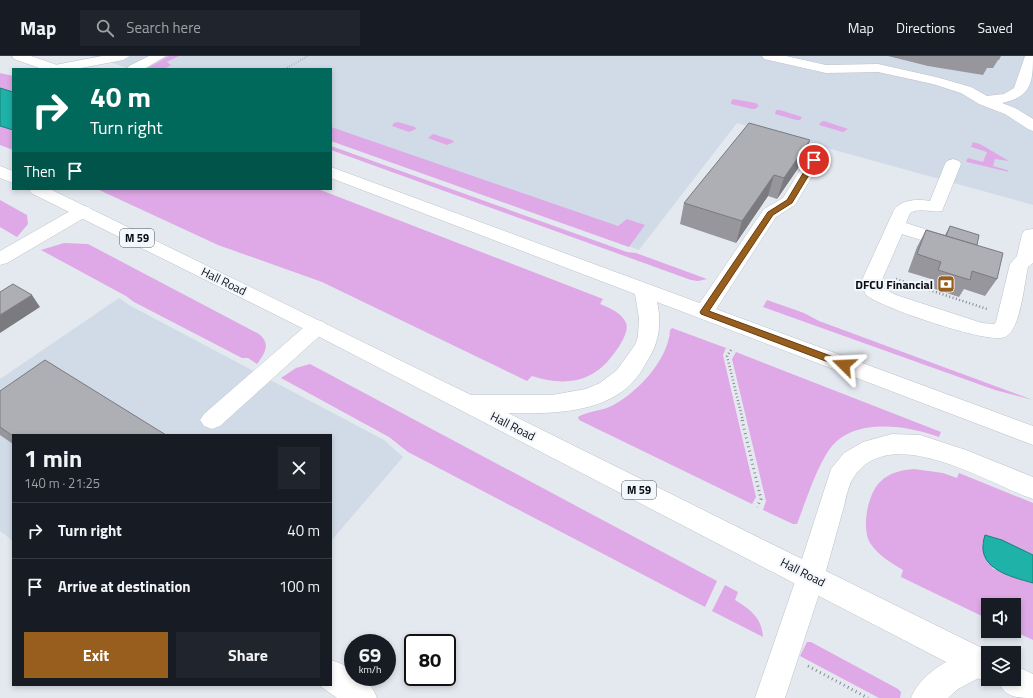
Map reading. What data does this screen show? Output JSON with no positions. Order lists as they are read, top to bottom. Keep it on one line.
{"streets":{"main road":["M 59","Hall Road"]},"places":{"bank":["DFCU Financial"]},"page":{"header":"Map","search":"Search here","nav":["Map","Directions","Saved"],"turn":["40 m","Turn right"],"then":"Then","heading":["1 min","140 m · 21:25"],"list":[{"name":"Turn right","value":"40 m"},{"name":"Arrive at destination","value":"100 m"}],"buttons":["Exit","Share"],"speed":"69 km/h","limit":"80"}}
